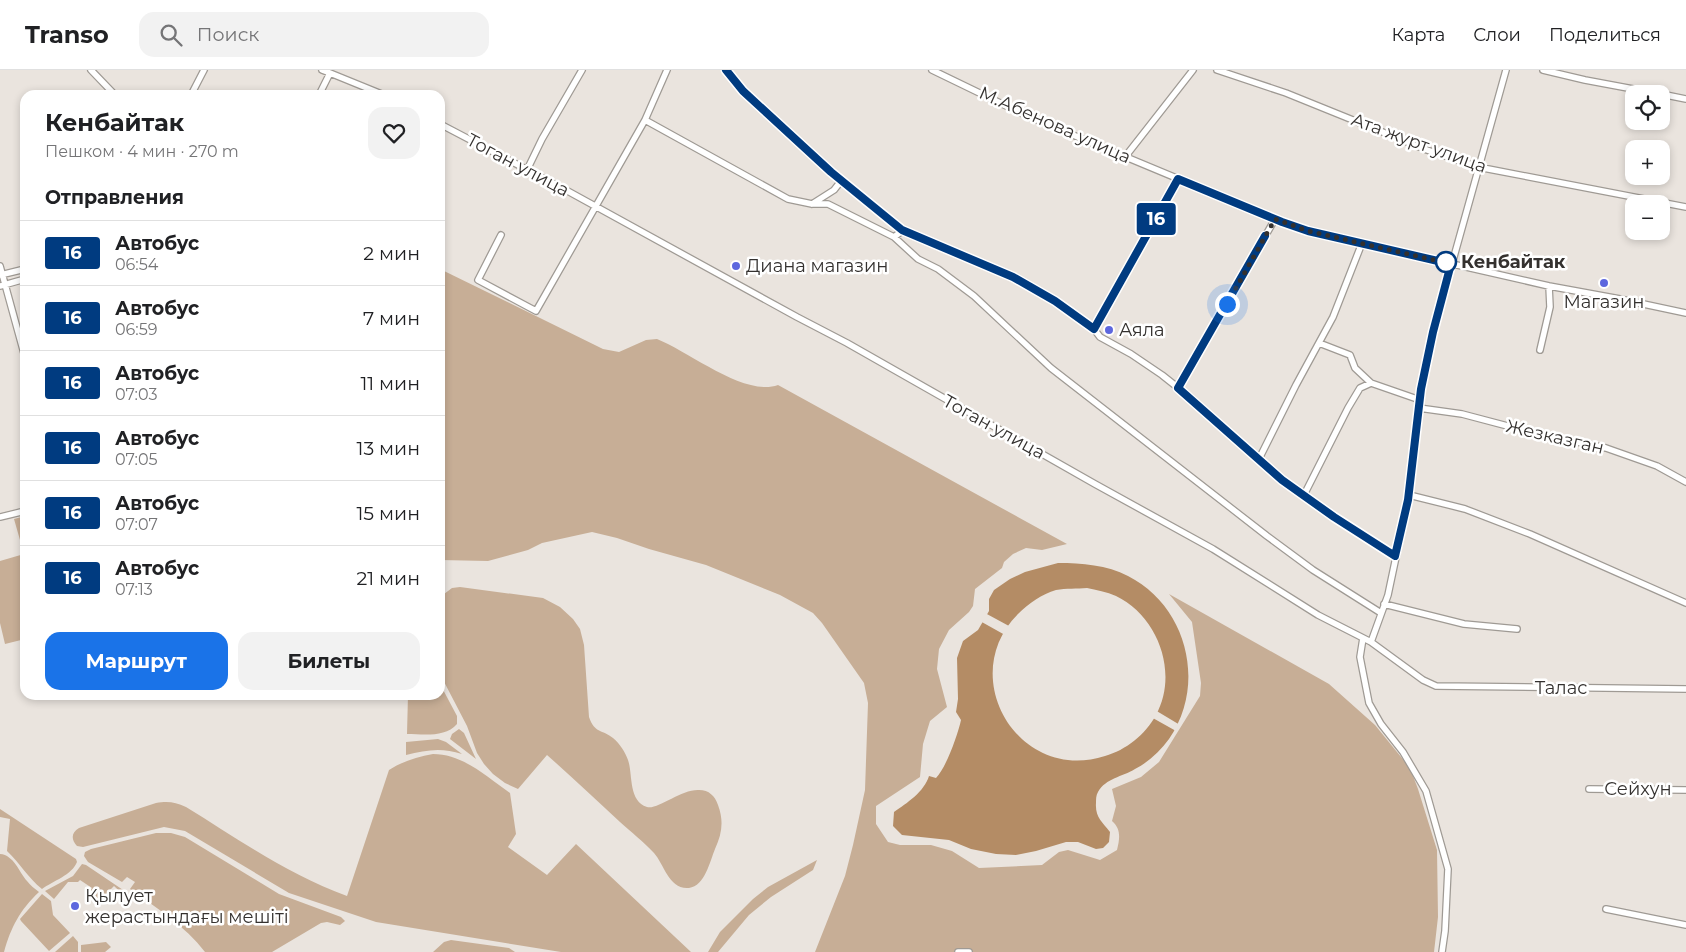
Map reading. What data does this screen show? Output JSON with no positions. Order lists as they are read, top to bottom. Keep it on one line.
{"streets":{"street":["М.Абенова улица","Ата журт улица","Тоган улица","Жезказган","Талас","Сейхун"]},"crossings":[["Тоган улица","Талас"]],"places":["Кенбайтак","Диана магазин","Магазин","Аяла","Қылует жерастындағы мешіті"],"lines":["bus line 16"],"page":{"header":"Transo","search":"Поиск","nav":["Карта","Слои","Поделиться"],"on_map":"16","map_buttons":["+","−"],"heading":[["Кенбайтак","Пешком · 4 мин · 270 m"],"Отправления"],"list":[{"mark":"16","name":"Автобус","note":"06:54","value":"2 мин"},{"mark":"16","name":"Автобус","note":"06:59","value":"7 мин"},{"mark":"16","name":"Автобус","note":"07:03","value":"11 мин"},{"mark":"16","name":"Автобус","note":"07:05","value":"13 мин"},{"mark":"16","name":"Автобус","note":"07:07","value":"15 мин"},{"mark":"16","name":"Автобус","note":"07:13","value":"21 мин"}],"buttons":["Маршрут","Билеты"]}}
